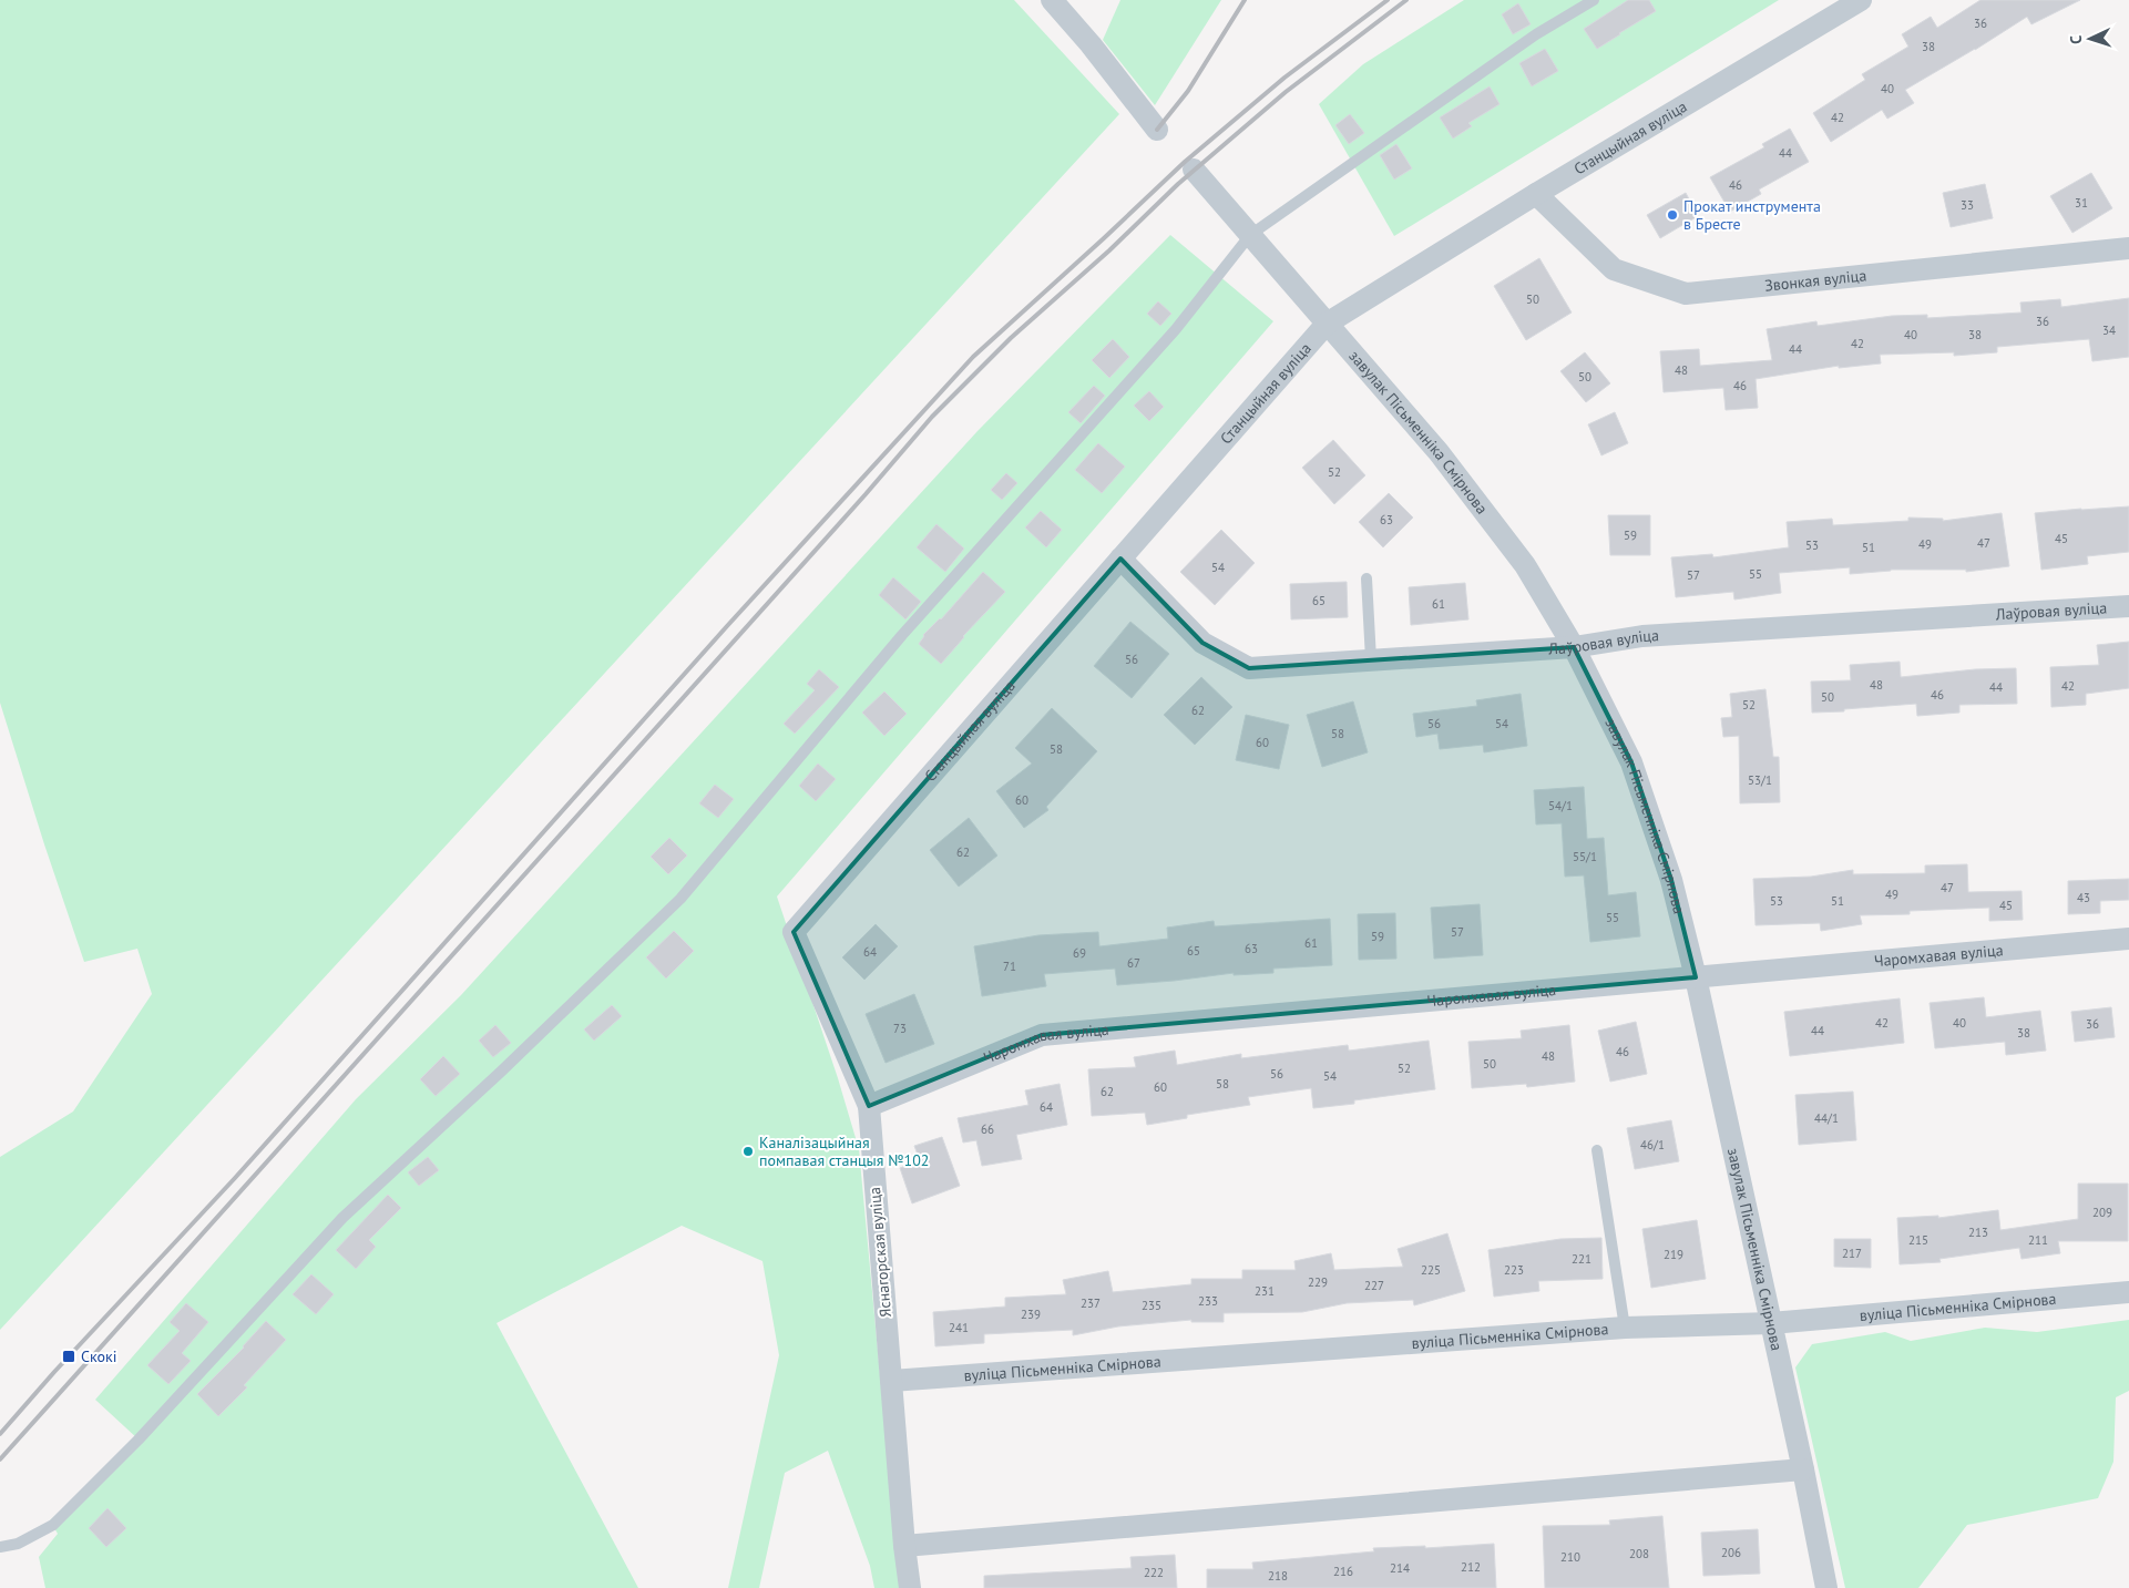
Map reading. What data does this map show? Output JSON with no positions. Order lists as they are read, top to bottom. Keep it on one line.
{"streets":{"street":["Станцыйная вуліца","Звонкая вуліца","завулак Пісьменніка Смірнова","Лаўровая вуліца","Чаромхавая вуліца","Яснагорская вуліца","вуліца Пісьменніка Смірнова"]},"crossings":[["Станцыйная вуліца","Звонкая вуліца"],["Станцыйная вуліца","завулак Пісьменніка Смірнова"],["Станцыйная вуліца","Лаўровая вуліца"],["Станцыйная вуліца","Яснагорская вуліца"],["завулак Пісьменніка Смірнова","Лаўровая вуліца"],["завулак Пісьменніка Смірнова","Чаромхавая вуліца"],["завулак Пісьменніка Смірнова","вуліца Пісьменніка Смірнова"],["Чаромхавая вуліца","Яснагорская вуліца"],["Яснагорская вуліца","вуліца Пісьменніка Смірнова"]],"places":{"other":["Прокат инструмента в Бресте","Каналізацыйная помпавая станцыя №102"],"transit":["Скокі"]},"house_numbers":["36","38","40","42","44","46","31","33","50","36","34","40","38","42","44","48","50","46","52","63","59","45","47","49","53","51","54","55","57","65","61","56","48","42","44","46","50","52","62","56","54","58","60","58","53/1","60","54/1","62","55/1","47","49","43","53","51","45","55","57","59","61","63","65","64","69","67","71","42","40","36","73","44","38","46","48","50","52","56","54","58","60","62","64","44/1","66","46/1","209","213","215","211","217","219","221","225","223","229","227","231","233","237","235","239","241","206","208","210","212","214","216","222","218"],"north":"left"}
